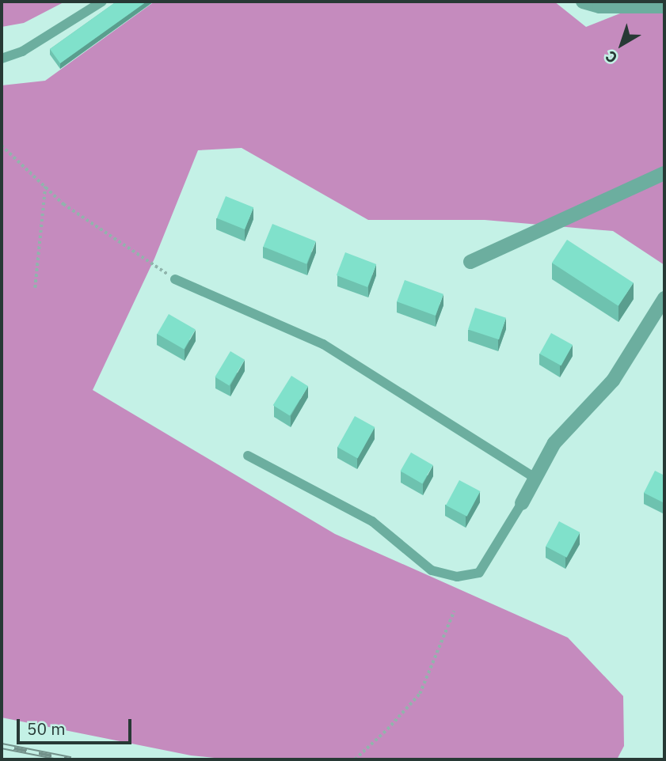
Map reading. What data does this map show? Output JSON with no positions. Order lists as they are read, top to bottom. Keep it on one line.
{"scale_bar":"50 m","north":"bottom left"}
